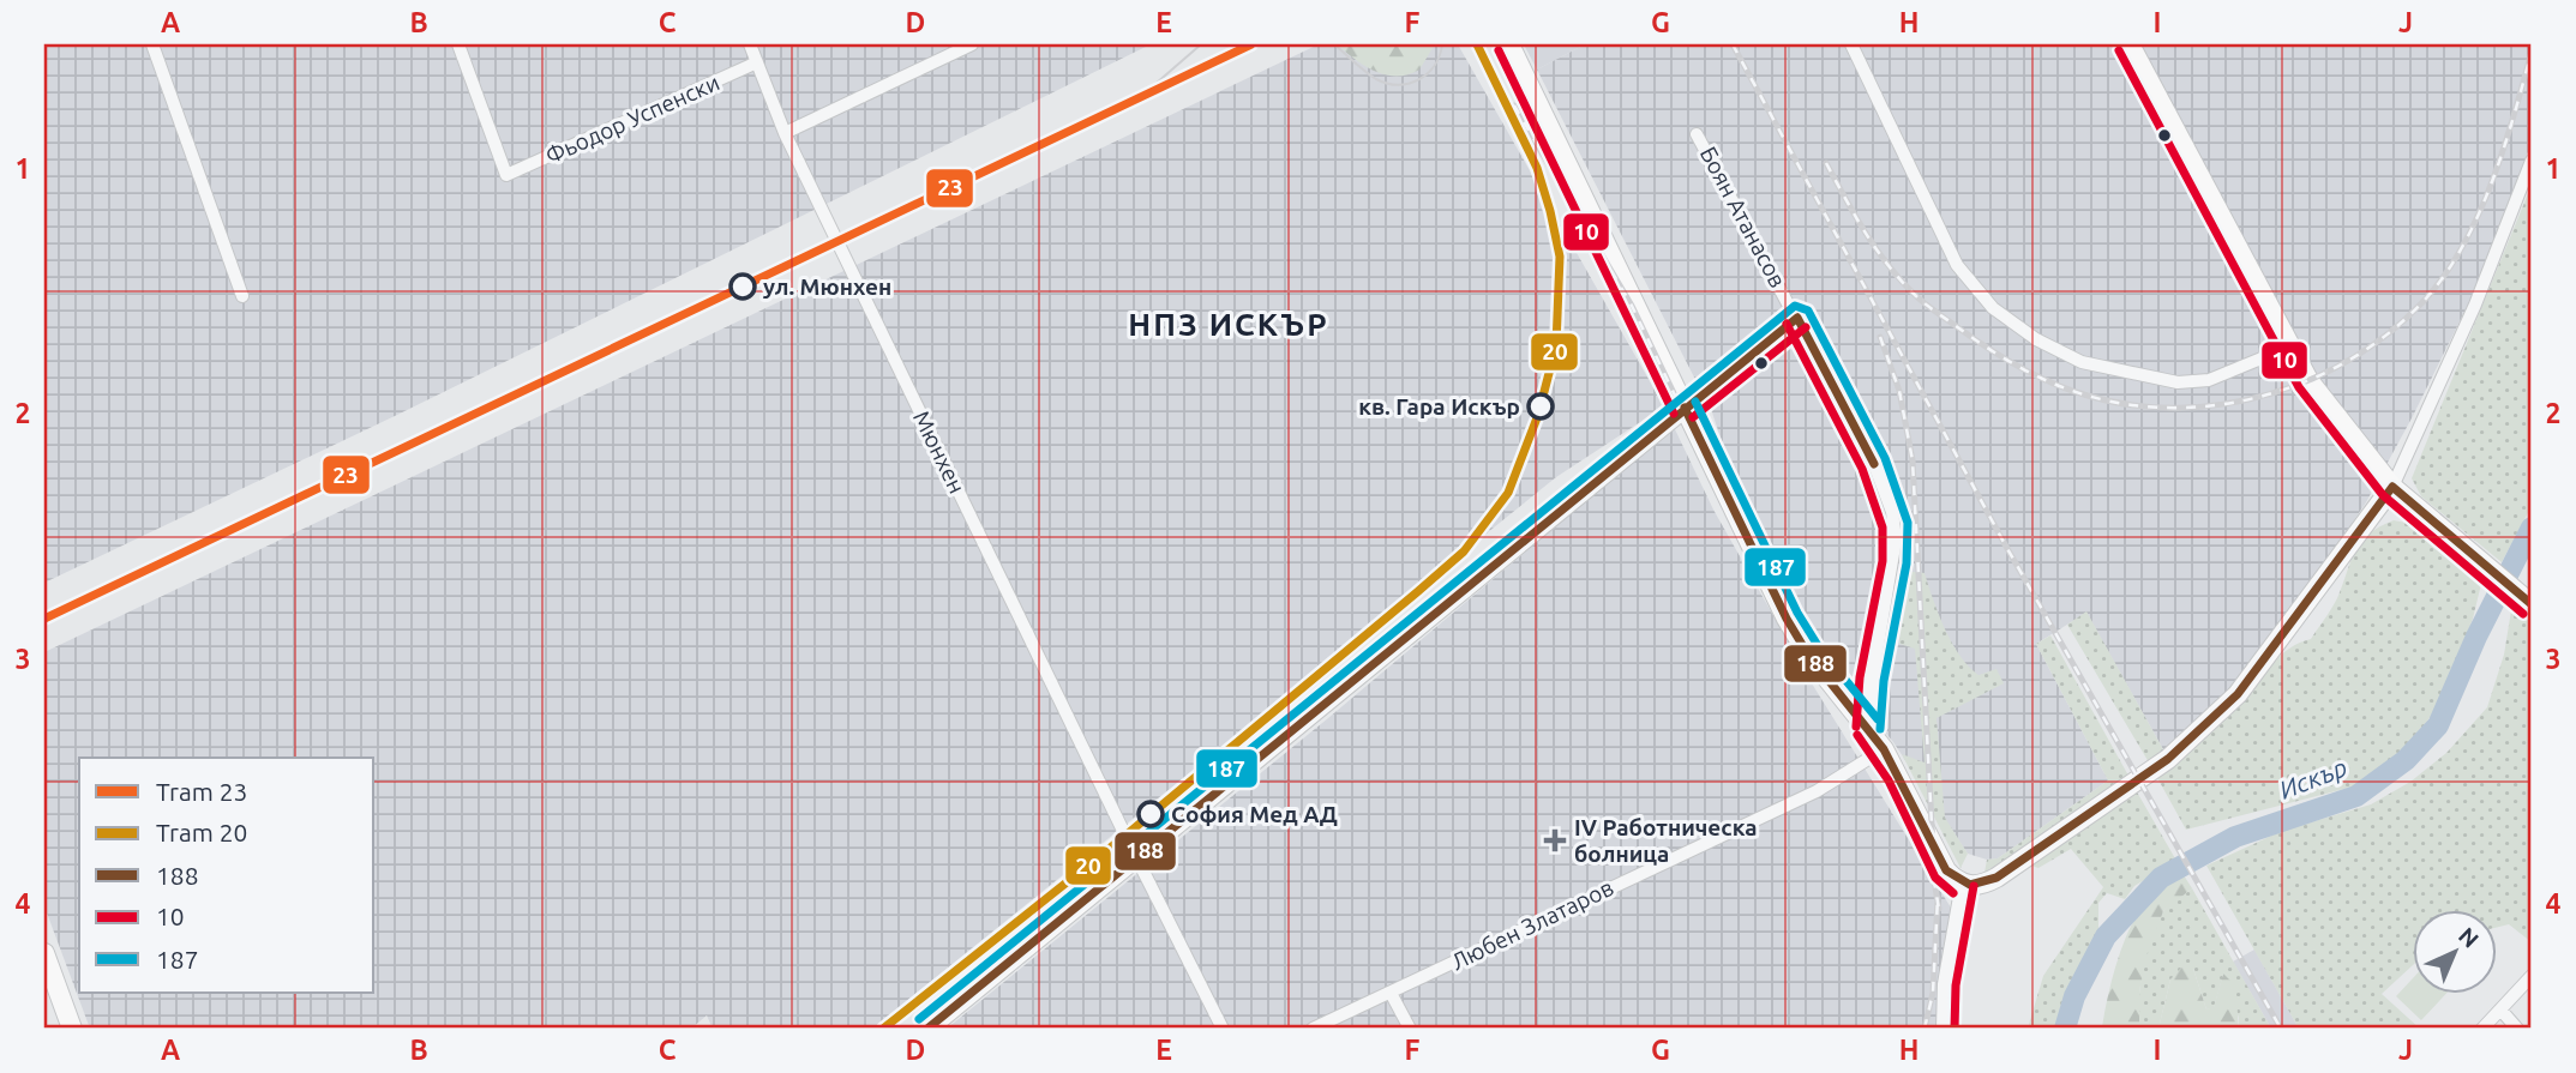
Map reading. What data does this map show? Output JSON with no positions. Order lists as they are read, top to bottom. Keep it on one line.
{"streets":{"street":["Фьодор Успенски","Боян Атанасов","Мюнхен","Любен Златаров"]},"crossings":[["Фьодор Успенски","Мюнхен"]],"districts":["НПЗ ИСКЪР"],"water":["Искър"],"places":{"other":["ул. Мюнхен","кв. Гара Искър","София Мед АД"],"health":["IV Работническа болница"]},"lines":["tram line 23","tram line 20","transit line 10","transit line 187","transit line 188"],"legend":["Tram 23","Tram 20","188","10","187"],"north":"top right","grid":{"columns":["A","B","C","D","E","F","G","H","I","J"],"rows":["1","2","3","4"]}}
